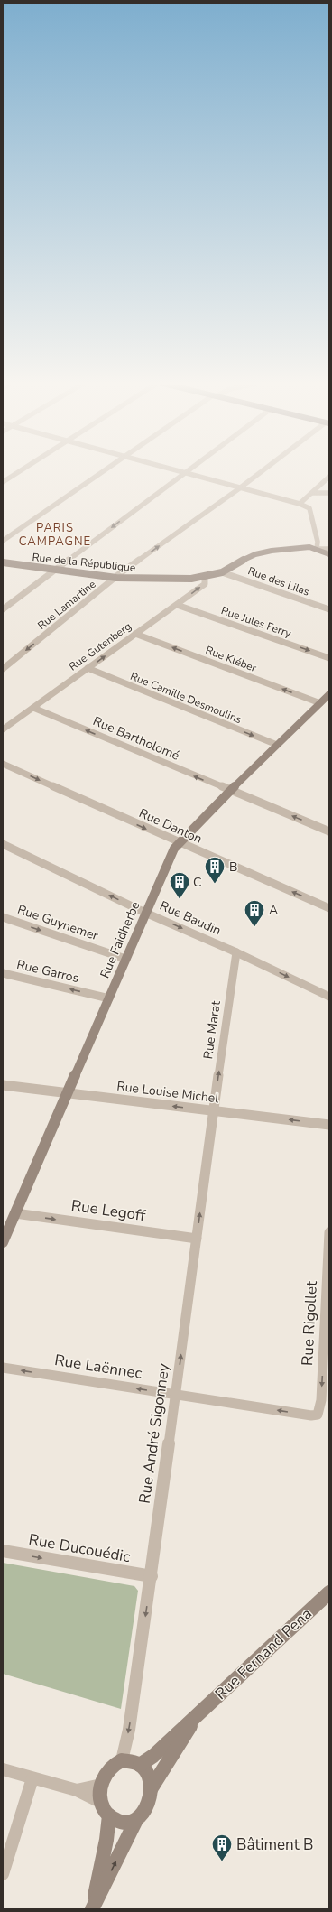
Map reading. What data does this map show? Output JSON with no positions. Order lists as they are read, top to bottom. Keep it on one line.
{"streets":{"street":["Rue de la République","Rue des Lilas","Rue Lamartine","Rue Jules Ferry","Rue Gutenberg","Rue Kléber","Rue Camille Desmoulins","Rue Bartholomé","Rue Danton","Rue Baudin","Rue Guynemer","Rue Faidherbe","Rue Garros","Rue Marat","Rue Louise Michel","Rue Legoff","Rue Rigollet","Rue Laënnec","Rue André Sigonney","Rue Ducouédic","Rue Fernand Pena"]},"crossings":[["Rue de la République","Rue des Lilas"],["Rue de la République","Rue Lamartine"],["Rue de la République","Rue Gutenberg"],["Rue Jules Ferry","Rue Gutenberg"],["Rue Gutenberg","Rue Kléber"],["Rue Gutenberg","Rue Camille Desmoulins"],["Rue Gutenberg","Rue Bartholomé"],["Rue Kléber","Rue Faidherbe"],["Rue Camille Desmoulins","Rue Faidherbe"],["Rue Bartholomé","Rue Faidherbe"],["Rue Danton","Rue Faidherbe"],["Rue Baudin","Rue Faidherbe"],["Rue Baudin","Rue Marat"],["Rue Guynemer","Rue Faidherbe"],["Rue Faidherbe","Rue Garros"],["Rue Faidherbe","Rue Louise Michel"],["Rue Faidherbe","Rue Legoff"],["Rue Marat","Rue Louise Michel"],["Rue Marat","Rue André Sigonney"],["Rue Louise Michel","Rue André Sigonney"],["Rue Legoff","Rue André Sigonney"],["Rue Rigollet","Rue Laënnec"],["Rue Laënnec","Rue André Sigonney"],["Rue André Sigonney","Rue Ducouédic"],["Rue André Sigonney","Rue Fernand Pena"]],"one_way":["Rue Jules Ferry","Rue Gutenberg","Rue Kléber","Rue Camille Desmoulins","Rue Bartholomé","Rue Guynemer","Rue Garros","Rue Marat","Rue Louise Michel","Rue Legoff","Rue Rigollet","Rue Laënnec","Rue Ducouédic"],"districts":["PARIS CAMPAGNE"],"places":{"building":["B","C","A","Bâtiment B"]}}
